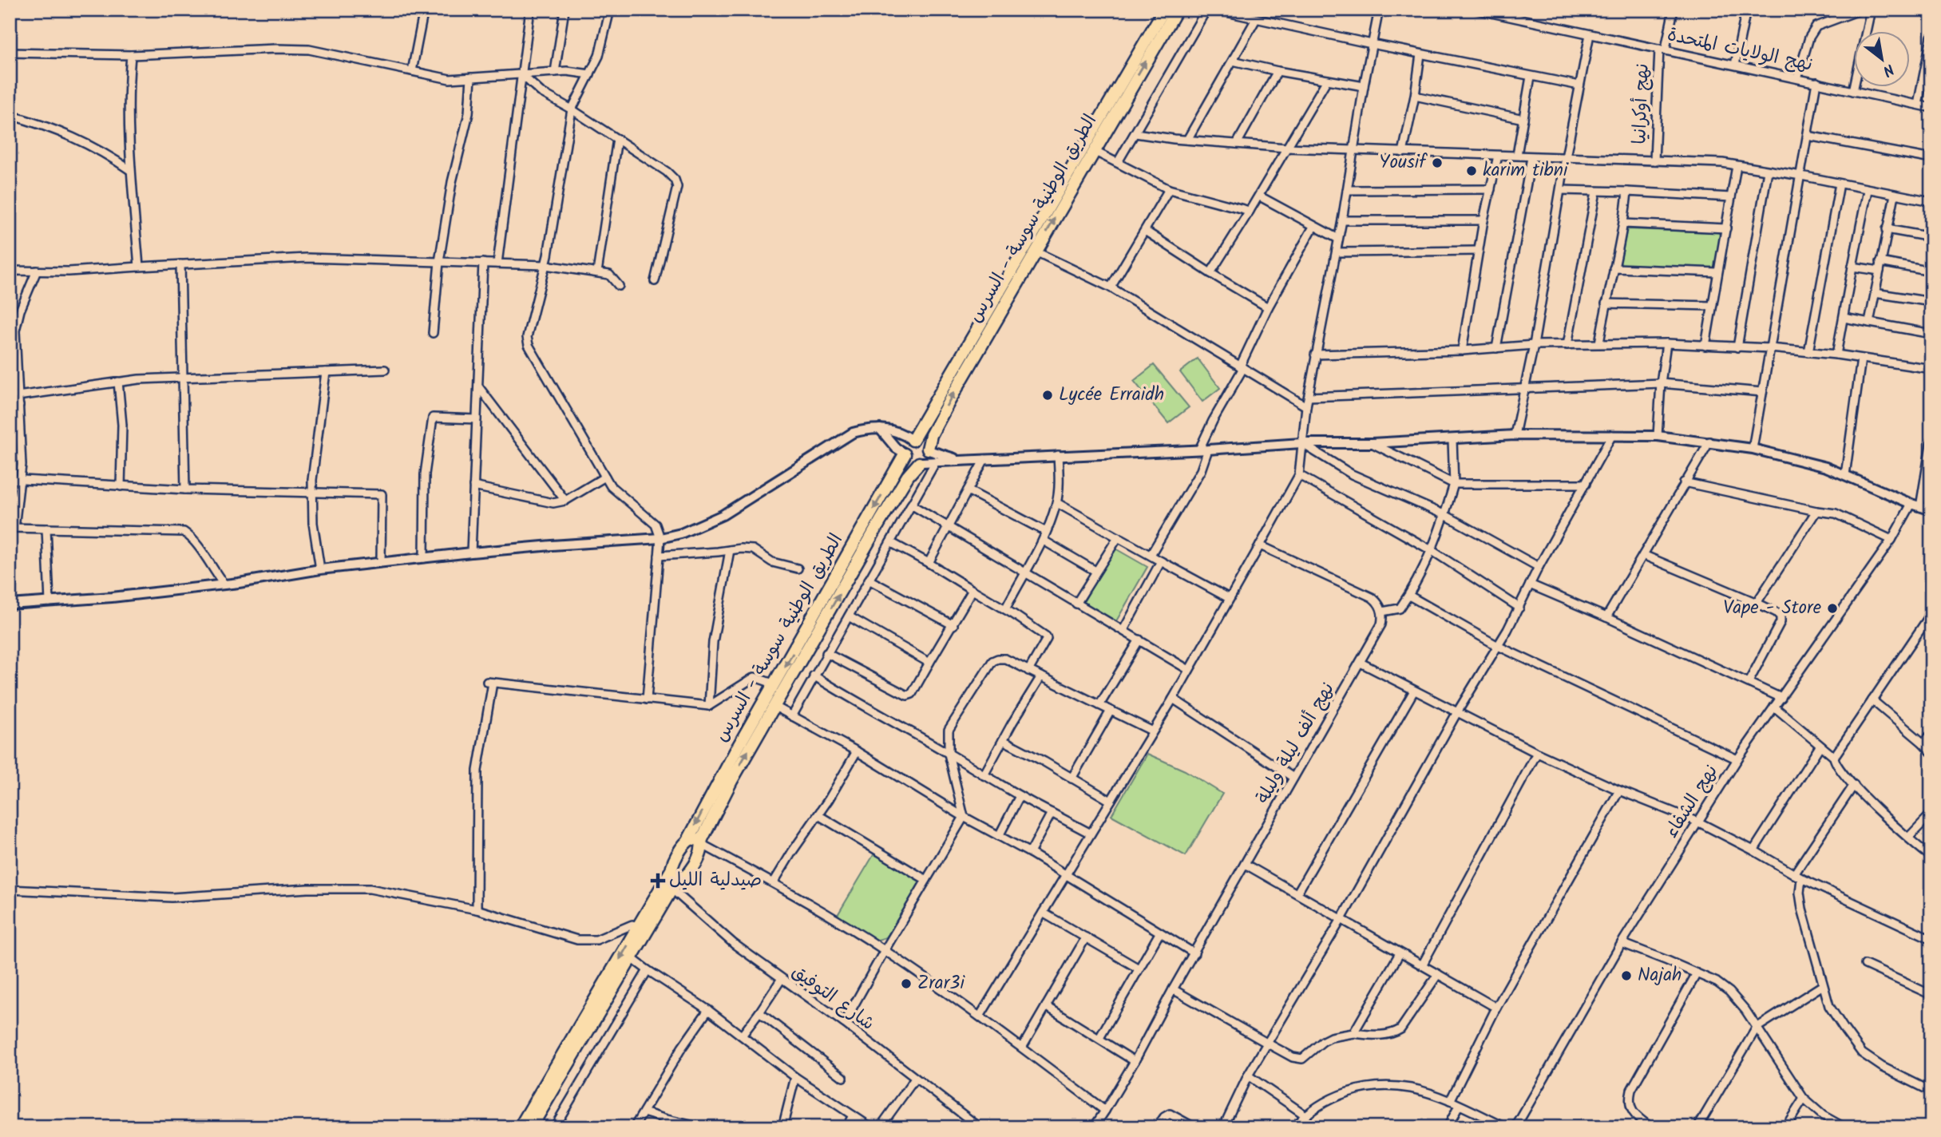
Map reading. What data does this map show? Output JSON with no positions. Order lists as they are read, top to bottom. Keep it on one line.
{"streets":{"highway":["الطريق الوطنية سوسة - السرس"],"street":["نهج الولايات المتحدة","نهج أوكرانيا","نهج ألف ليلة وليلة","نهج الشفاء","شارع التوفيق"]},"crossings":[["نهج الولايات المتحدة","نهج أوكرانيا"],["الطريق الوطنية سوسة - السرس","شارع التوفيق"]],"places":{"other":["Yousif","karim tibni","Lycée Erraidh","Vape - Store","Najah","Zrar3i"],"health":["صيدلية الليل"]},"north":"bottom right"}
